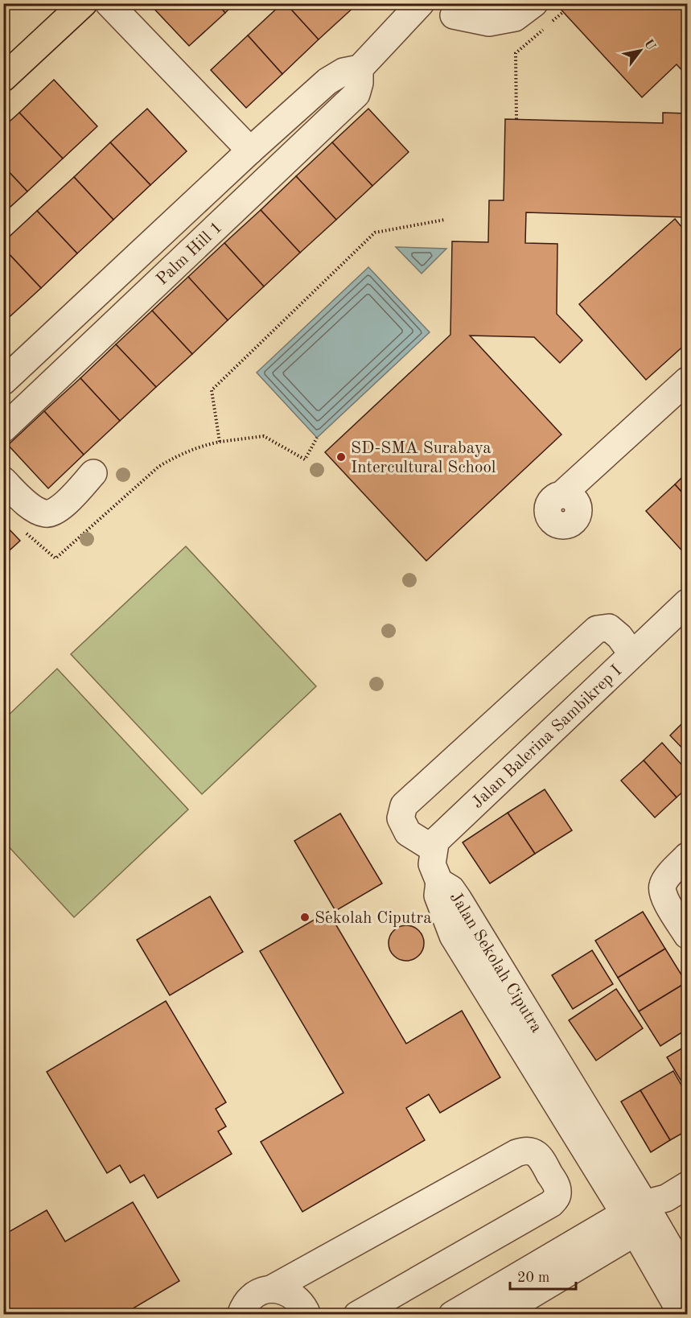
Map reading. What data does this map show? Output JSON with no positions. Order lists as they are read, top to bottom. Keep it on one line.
{"streets":{"street":["Palm Hill 1","Jalan Balerina Sambikrep I","Jalan Sekolah Ciputra"]},"crossings":[["Jalan Balerina Sambikrep I","Jalan Sekolah Ciputra"]],"places":["SD-SMA Surabaya Intercultural School","Sekolah Ciputra"],"scale_bar":"20 m","north":"top right"}
